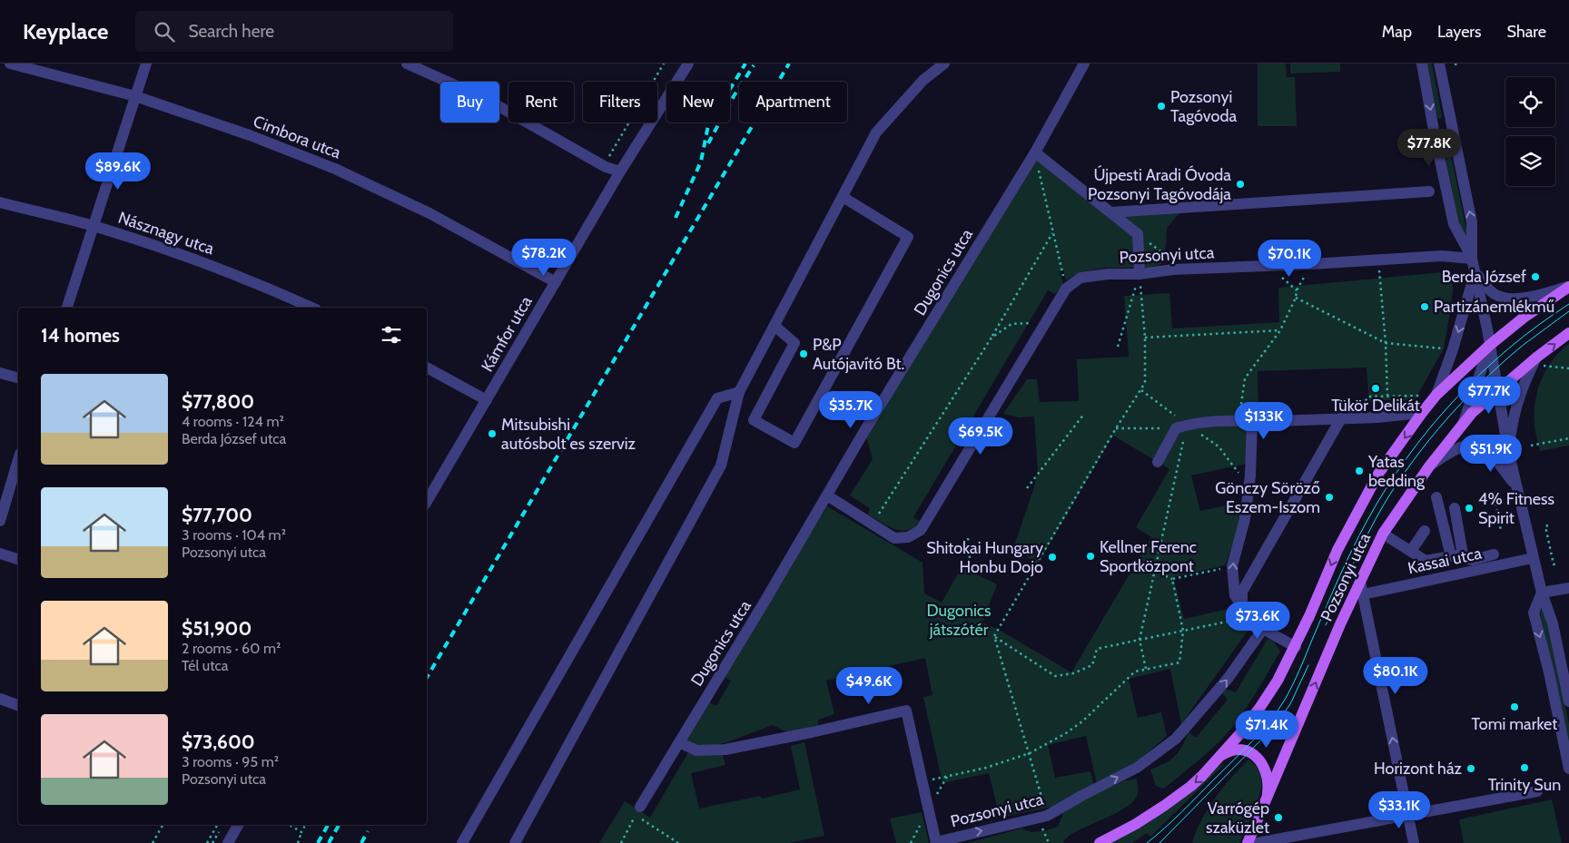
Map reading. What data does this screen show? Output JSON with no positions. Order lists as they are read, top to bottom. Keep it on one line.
{"streets":{"main road":["Pozsonyi utca"],"street":["Cimbora utca","Násznagy utca","Dugonics utca","Kámfor utca","Kassai utca"]},"crossings":[["Cimbora utca","Kámfor utca"],["Pozsonyi utca","Dugonics utca"]],"parks":["Dugonics játszótér"],"places":["Pozsonyi Tagóvoda","Újpesti Aradi Óvoda Pozsonyi Tagóvodája","Berda József","Partizánemlékmű","P&P Autójavító Bt.","Tükör Delikát","Mitsubishi autósbolt es szerviz","Yatas bedding","Gönczy Söröző Eszem-Iszom","4% Fitness Spirit","Kellner Ferenc Sportközpont","Shitokai Hungary Honbu Dojo","Tomi market","Trinity Sun","Horizont ház","Varrógép szaküzlet"],"page":{"header":"Keyplace","search":"Search here","nav":["Map","Layers","Share"],"chip":["Buy","Rent","Filters","New","Apartment"],"price":["$77.8K","$89.6K","$78.2K","$70.1K","$77.7K","$35.7K","$133K","$69.5K","$51.9K","$73.6K","$80.1K","$49.6K","$71.4K","$33.1K"],"heading":"14 homes","list":[{"name":"$77,800","note":"4 rooms · 124 m² · Berda József utca"},{"name":"$77,700","note":"3 rooms · 104 m² · Pozsonyi utca"},{"name":"$51,900","note":"2 rooms · 60 m² · Tél utca"},{"name":"$73,600","note":"3 rooms · 95 m² · Pozsonyi utca"}]}}
